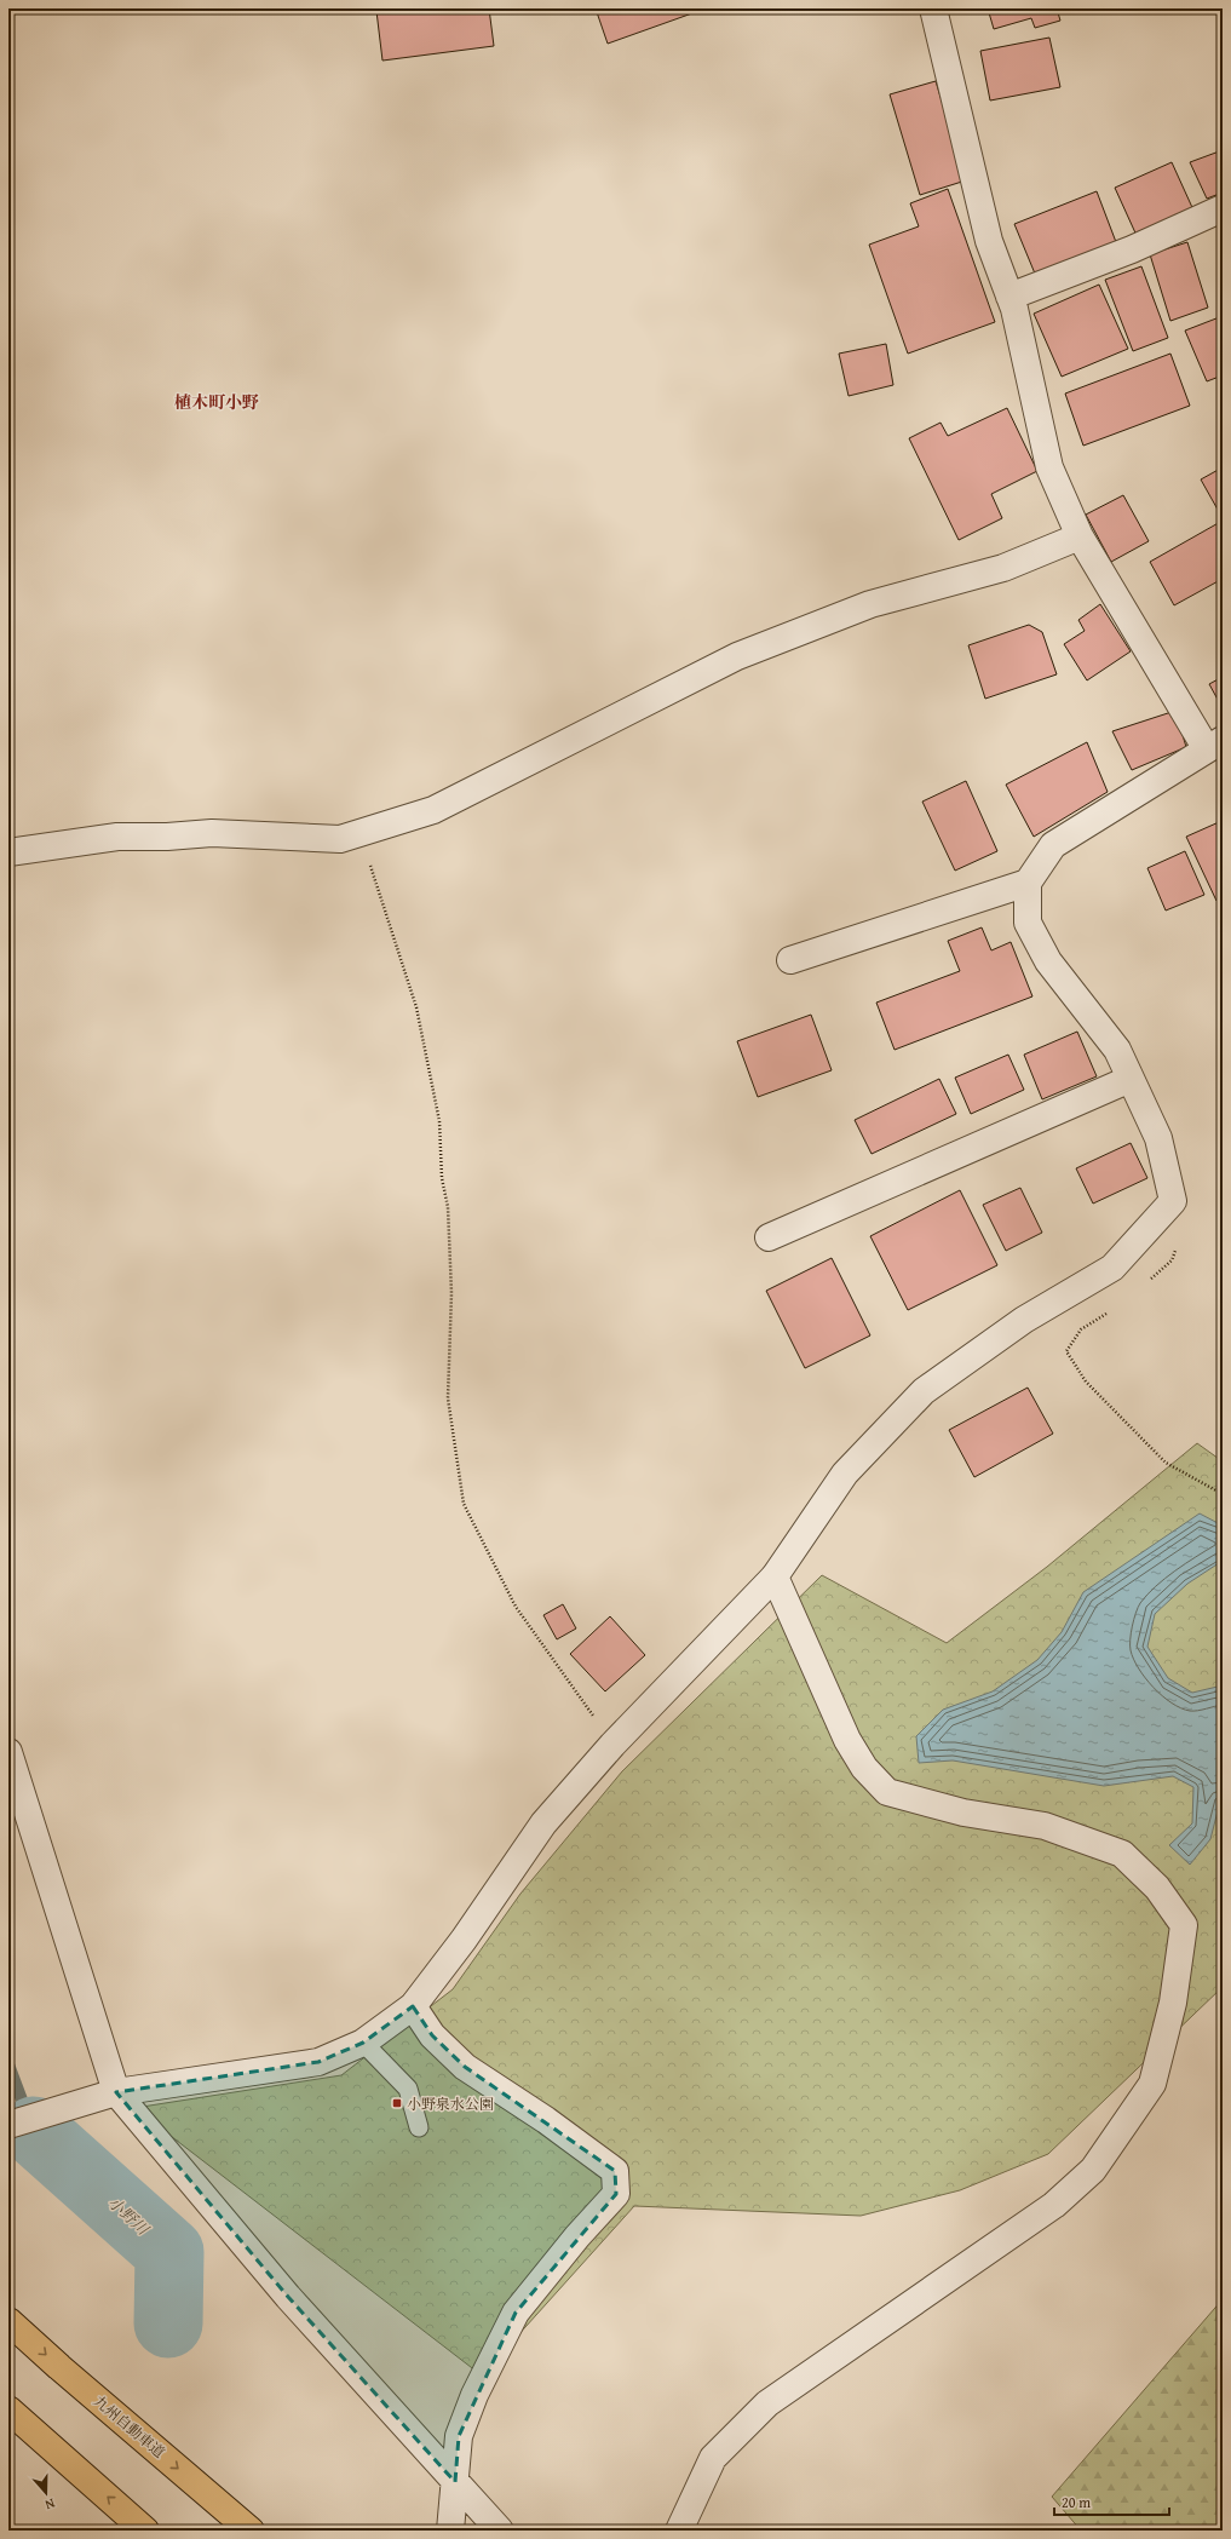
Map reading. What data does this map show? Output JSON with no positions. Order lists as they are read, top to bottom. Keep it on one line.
{"streets":{"highway":["九州自動車道"]},"districts":["植木町小野"],"water":["小野川"],"places":{"transit":["小野泉水公園"]},"scale_bar":"20 m","north":"bottom"}
